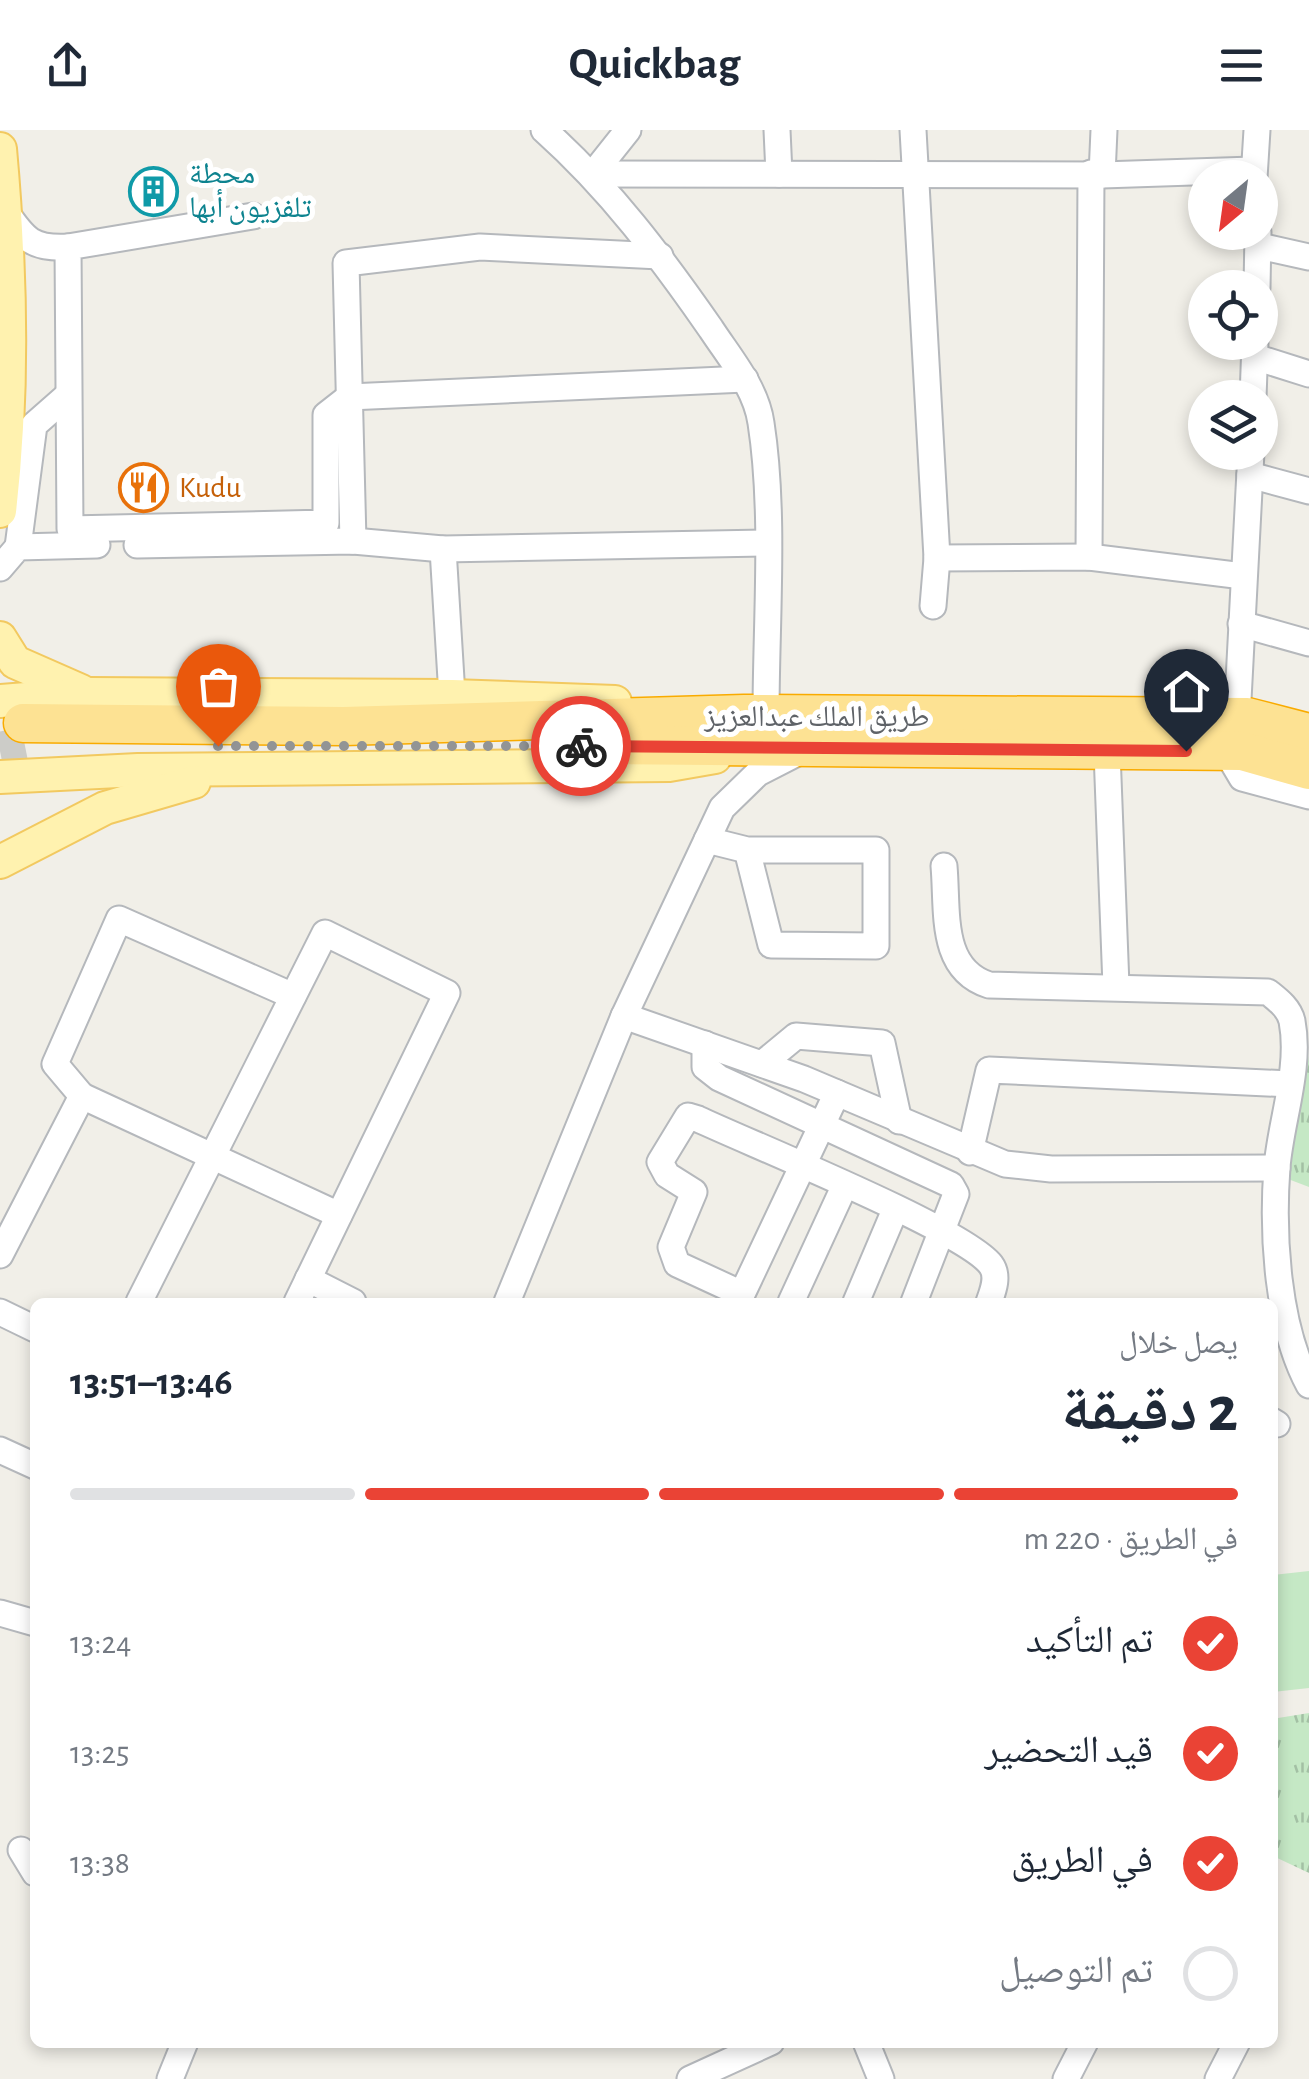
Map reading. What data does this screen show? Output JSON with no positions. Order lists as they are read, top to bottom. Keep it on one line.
{"streets":{"highway":["طريق الملك عبدالعزيز"]},"places":{"building":["محطة تلفزيون أبها"],"restaurant":["Kudu"]},"north":"bottom left","page":{"header":"Quickbag","heading":["2 دقيقة","يصل خلال","13:46–13:51"],"bar":"في الطريق · 220 m","list":[["تم التأكيد","13:24"],["قيد التحضير","13:25"],["في الطريق","13:38"],"تم التوصيل"]}}
